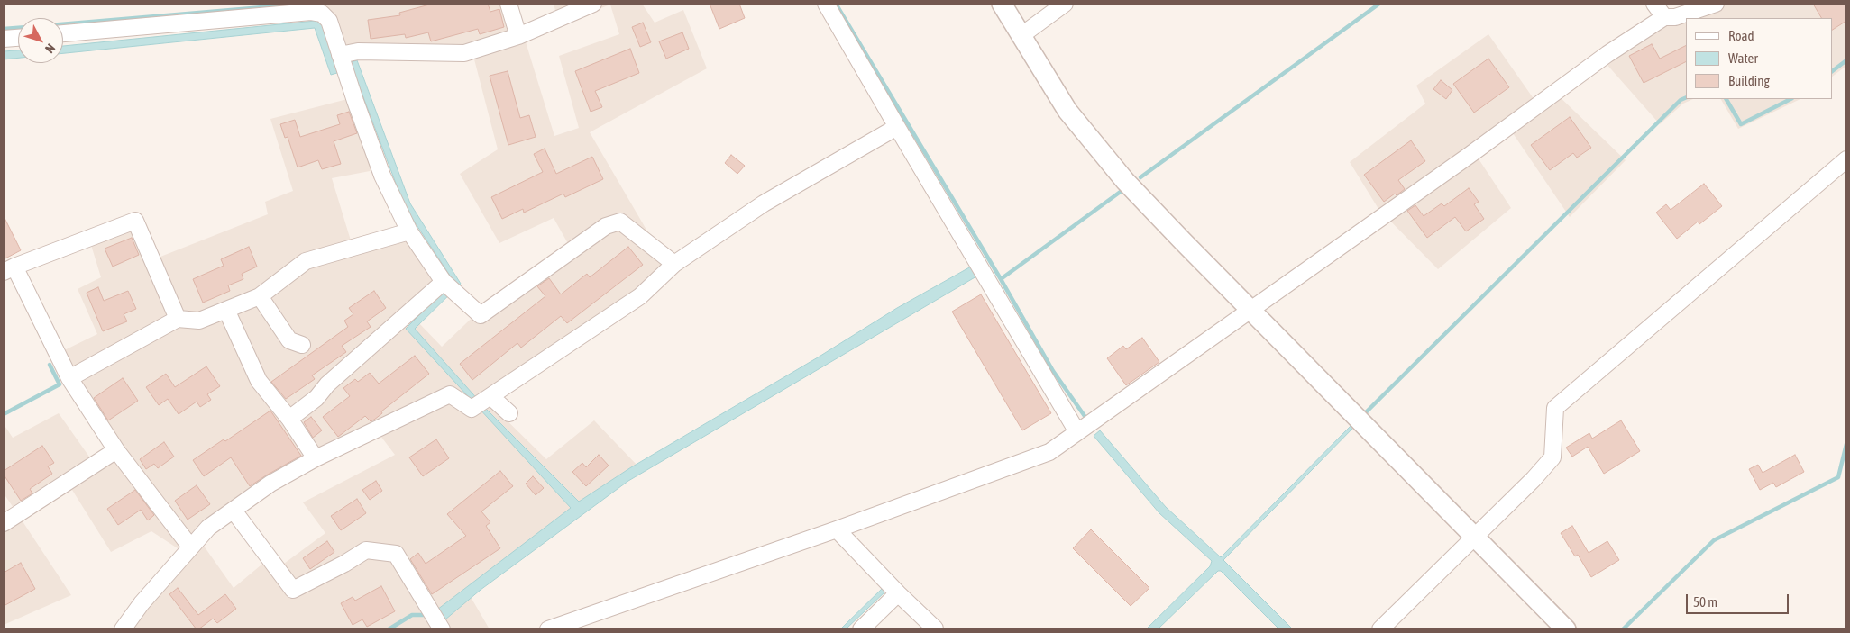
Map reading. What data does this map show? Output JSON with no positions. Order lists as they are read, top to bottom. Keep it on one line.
{"legend":["Road","Water","Building"],"scale_bar":"50 m","north":"bottom right"}
